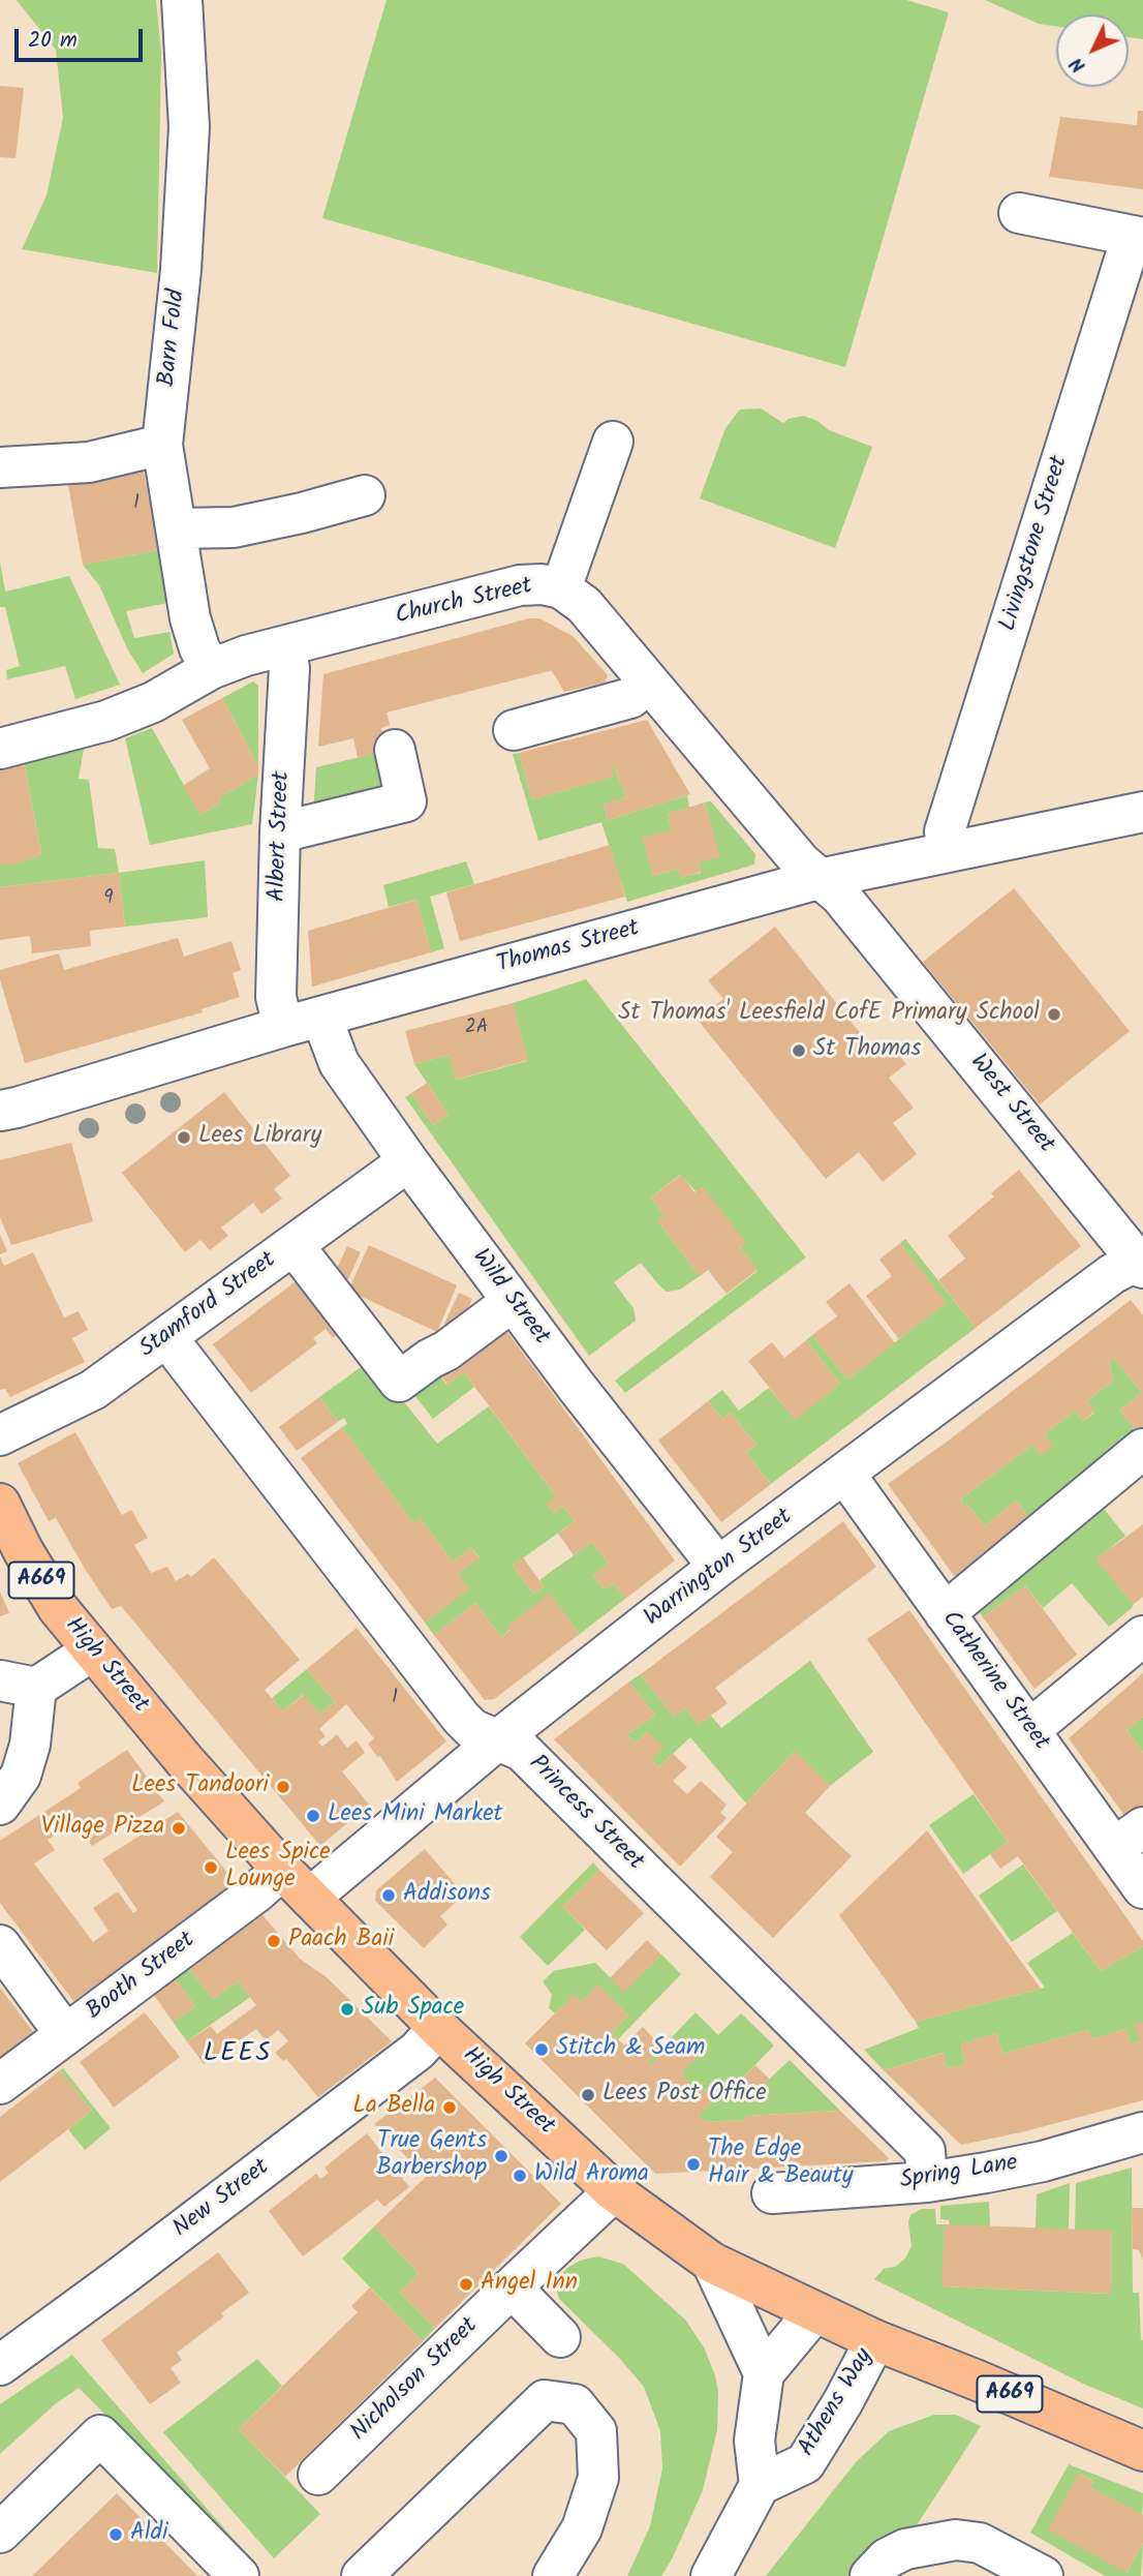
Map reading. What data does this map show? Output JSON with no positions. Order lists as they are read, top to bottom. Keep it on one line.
{"streets":{"main road":["A669","High Street"],"street":["Barn Fold","Livingstone Street","Church Street","Albert Street","Thomas Street","West Street","Wild Street","Stamford Street","Warrington Street","Catherine Street","Princess Street","Booth Street","Spring Lane","New Street","Nicholson Street","Athens Way"]},"crossings":[["Barn Fold","Church Street"],["Livingstone Street","Thomas Street"],["Church Street","Albert Street"],["Church Street","Thomas Street"],["Church Street","West Street"],["Albert Street","Thomas Street"],["Thomas Street","West Street"],["Thomas Street","Wild Street"],["West Street","Warrington Street"],["Wild Street","Stamford Street"],["Wild Street","Warrington Street"],["Stamford Street","Princess Street"],["Warrington Street","High Street"],["Warrington Street","Catherine Street"],["Warrington Street","Princess Street"],["High Street","Booth Street"],["High Street","New Street"],["High Street","Nicholson Street"],["High Street","Athens Way"],["Princess Street","Spring Lane"]],"districts":["LEES"],"places":["St Thomas' Leesfield CofE Primary School","St Thomas","Lees Library","Lees Tandoori","Lees Mini Market","Village Pizza","Lees Spice Lounge","Addisons","Paach Baii","Sub Space","Stitch & Seam","Lees Post Office","La Bella","True Gents Barbershop","The Edge Hair & Beauty","Wild Aroma","Angel Inn","Aldi"],"house_numbers":["1","9","2A","1"],"scale_bar":"20 m","north":"bottom left"}
